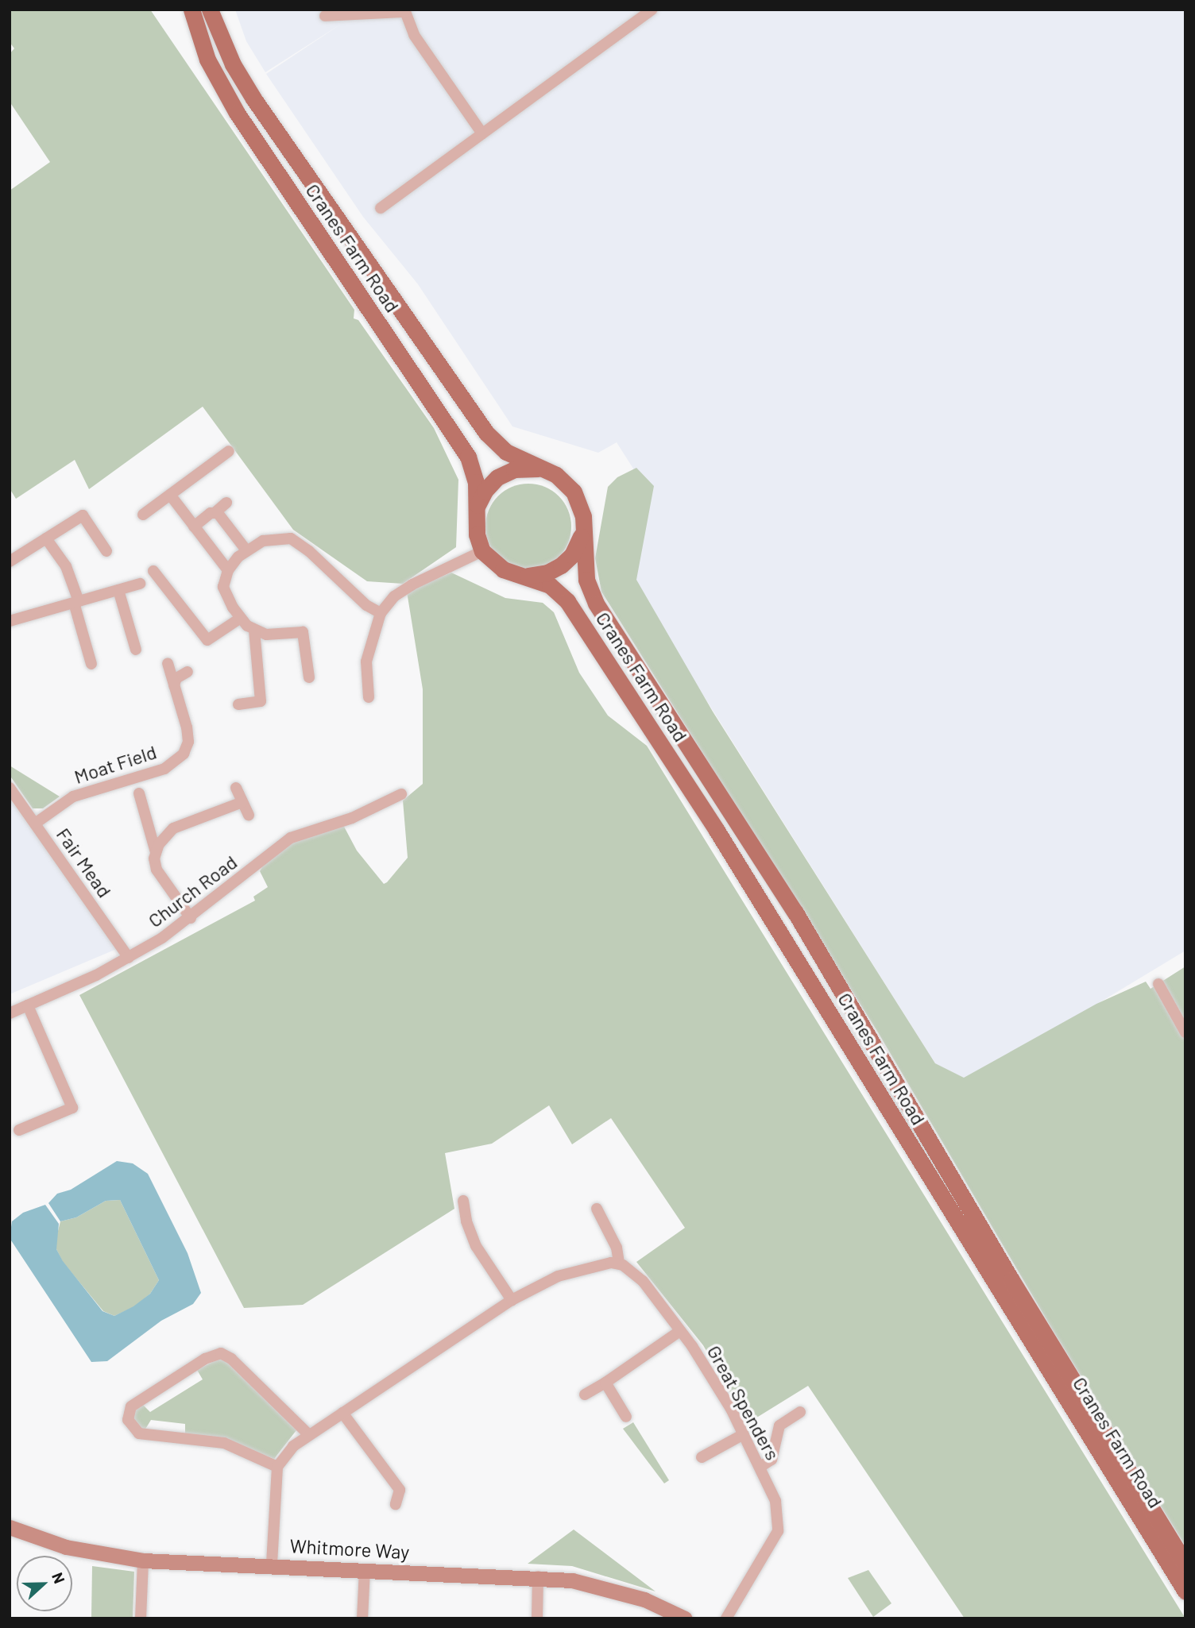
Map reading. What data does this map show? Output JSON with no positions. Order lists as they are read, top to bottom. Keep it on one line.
{"streets":{"main road":["Cranes Farm Road"],"street":["Moat Field","Fair Mead","Church Road","Great Spenders","Whitmore Way"]},"crossings":[["Moat Field","Fair Mead"],["Fair Mead","Church Road"]],"north":"right"}
